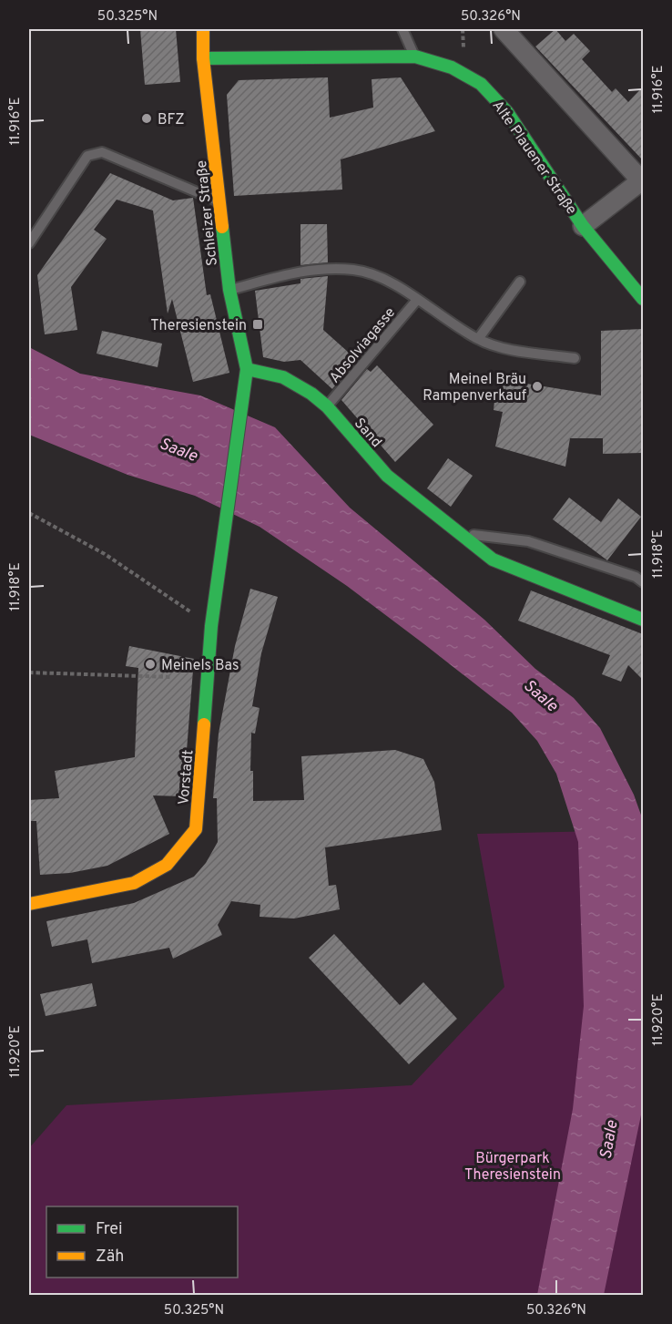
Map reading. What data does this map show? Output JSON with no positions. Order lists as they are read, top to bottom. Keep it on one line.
{"streets":{"street":["Alte Plauener Straße","Schleizer Straße","Sand","Vorstadt"],"lane":["Absolviagasse"]},"crossings":[["Alte Plauener Straße","Schleizer Straße"],["Schleizer Straße","Absolviagasse"],["Schleizer Straße","Sand"],["Schleizer Straße","Vorstadt"],["Absolviagasse","Sand"]],"water":["Saale"],"parks":["Bürgerpark Theresienstein"],"places":{"other":["BFZ","Meinel Bräu Rampenverkauf","Meinels Bas"],"transit":["Theresienstein"]},"legend":["Frei","Zäh"],"coordinates":["50.325°N","50.326°N","11.916°E","11.918°E","11.920°E"]}
